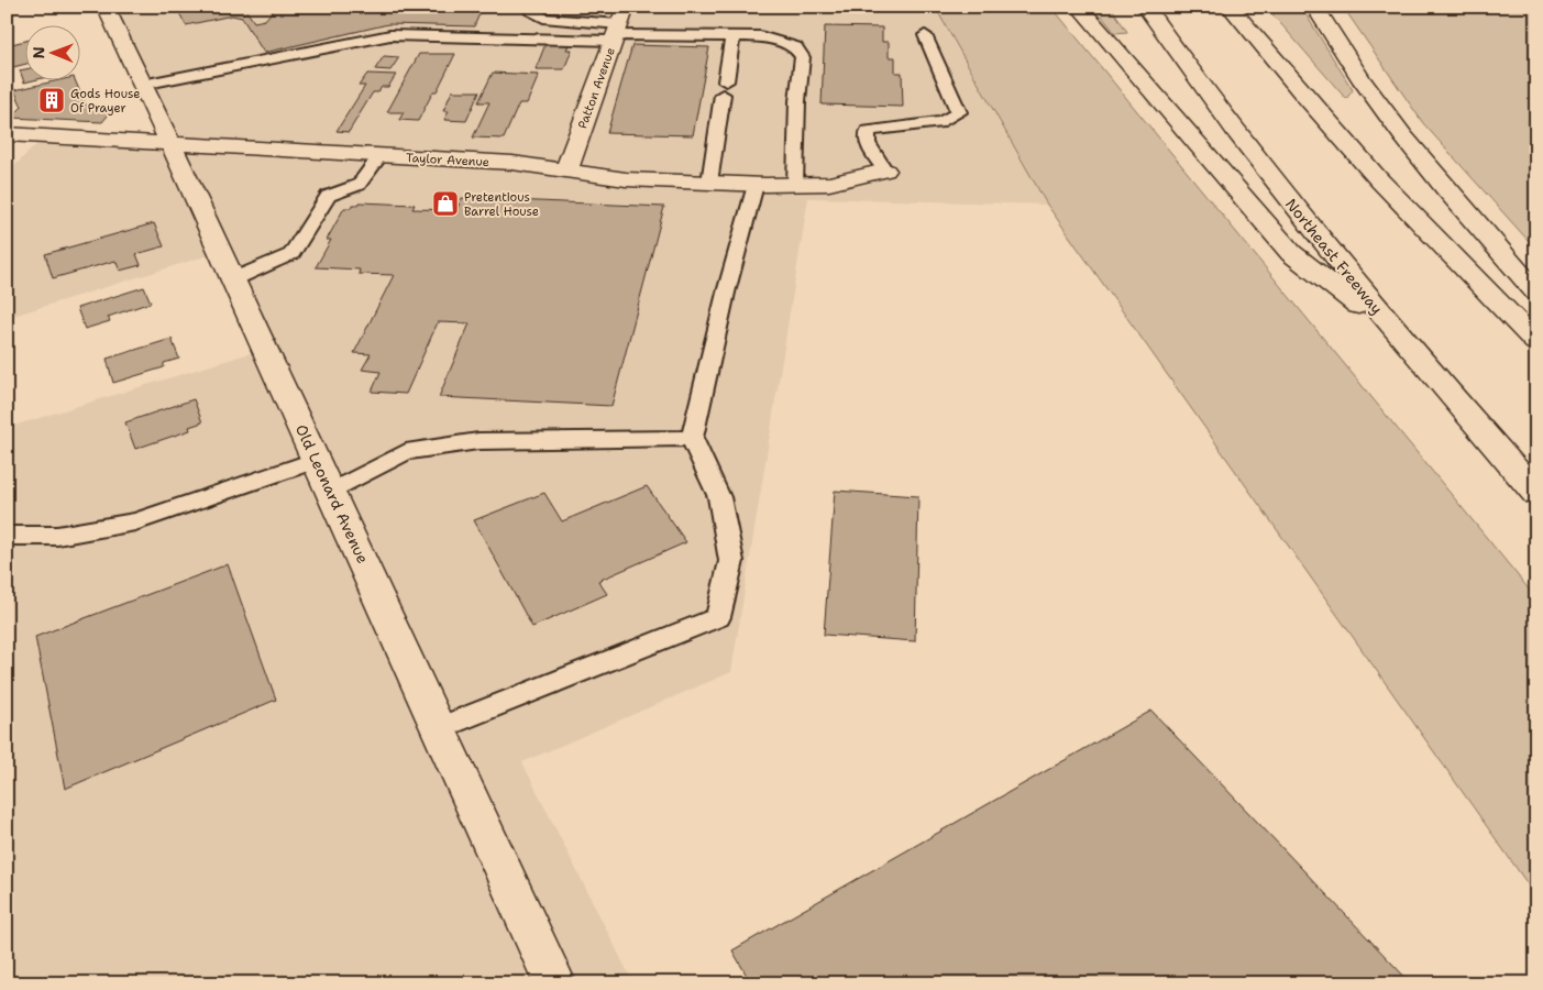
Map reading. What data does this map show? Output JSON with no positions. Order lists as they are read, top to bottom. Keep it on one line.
{"streets":{"main road":["Patton Avenue","Taylor Avenue","Northeast Freeway","Old Leonard Avenue"]},"crossings":[["Patton Avenue","Taylor Avenue"],["Taylor Avenue","Old Leonard Avenue"]],"places":{"building":["Gods House Of Prayer"],"shop":["Pretentious Barrel House"]},"north":"left"}
